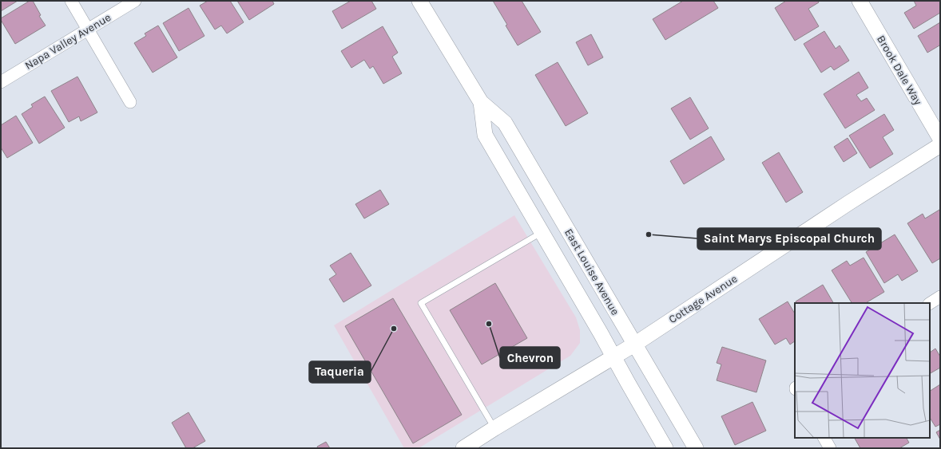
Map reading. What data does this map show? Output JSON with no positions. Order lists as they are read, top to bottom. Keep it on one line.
{"streets":{"street":["Napa Valley Avenue","Brook Dale Way","East Louise Avenue","Cottage Avenue"]},"crossings":[["East Louise Avenue","Cottage Avenue"]],"places":["Saint Marys Episcopal Church","Chevron","Taqueria"]}
